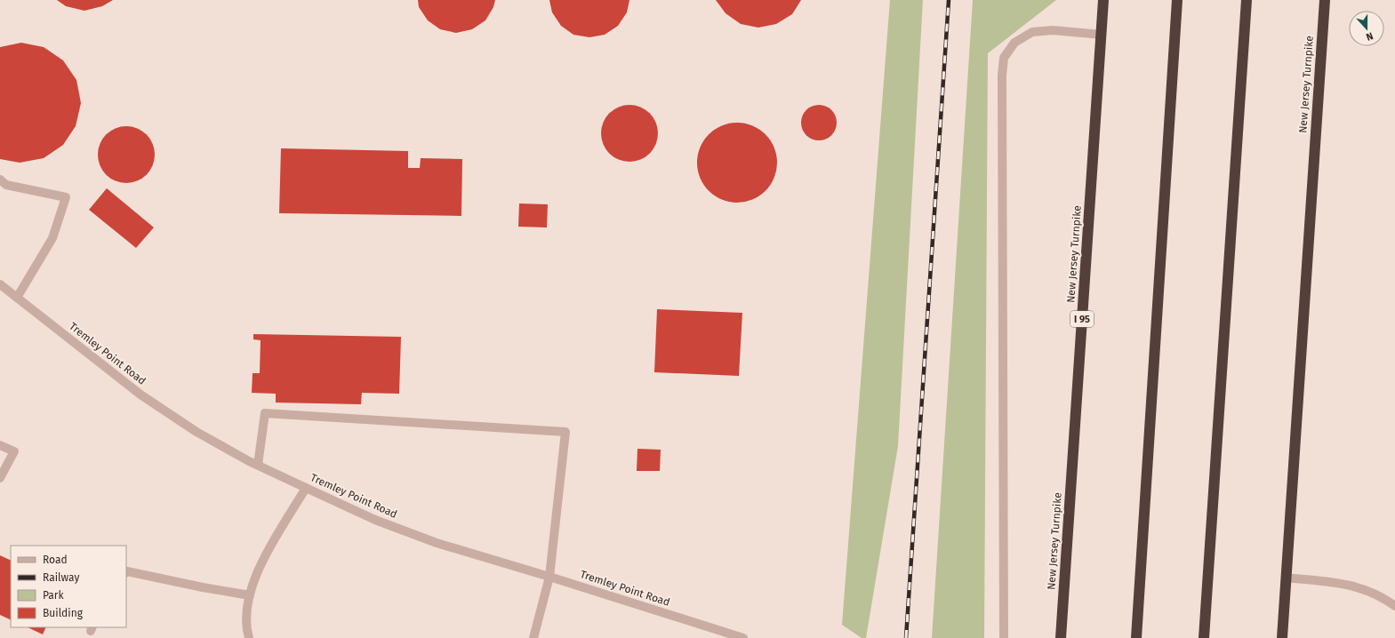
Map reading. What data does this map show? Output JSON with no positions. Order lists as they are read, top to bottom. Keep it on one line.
{"streets":{"highway":["New Jersey Turnpike","I 95"],"street":["Tremley Point Road"]},"legend":["Road","Railway","Park","Building"],"north":"bottom"}
